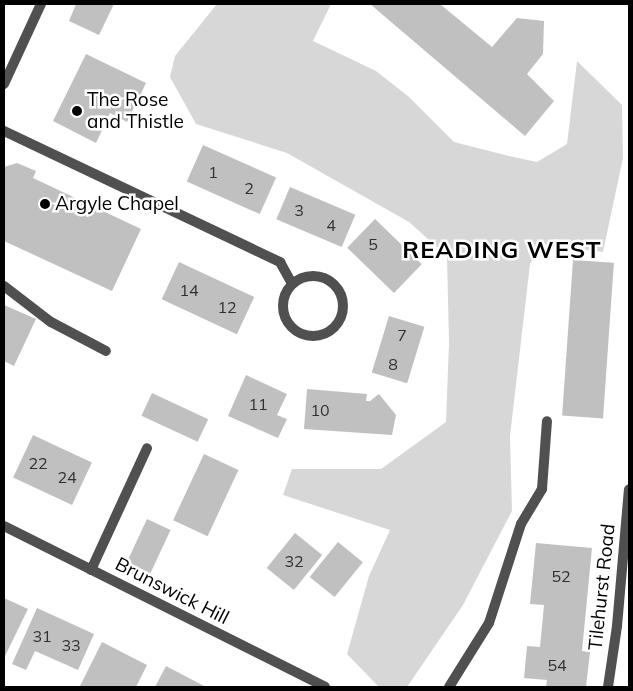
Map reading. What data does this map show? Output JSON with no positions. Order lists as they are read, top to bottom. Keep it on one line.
{"streets":{"street":["Tilehurst Road","Brunswick Hill"]},"districts":["READING WEST"],"places":["The Rose and Thistle","Argyle Chapel"],"house_numbers":["1","2","3","4","5","14","12","7","8","11","10","22","24","32","52","31","33","54"]}
